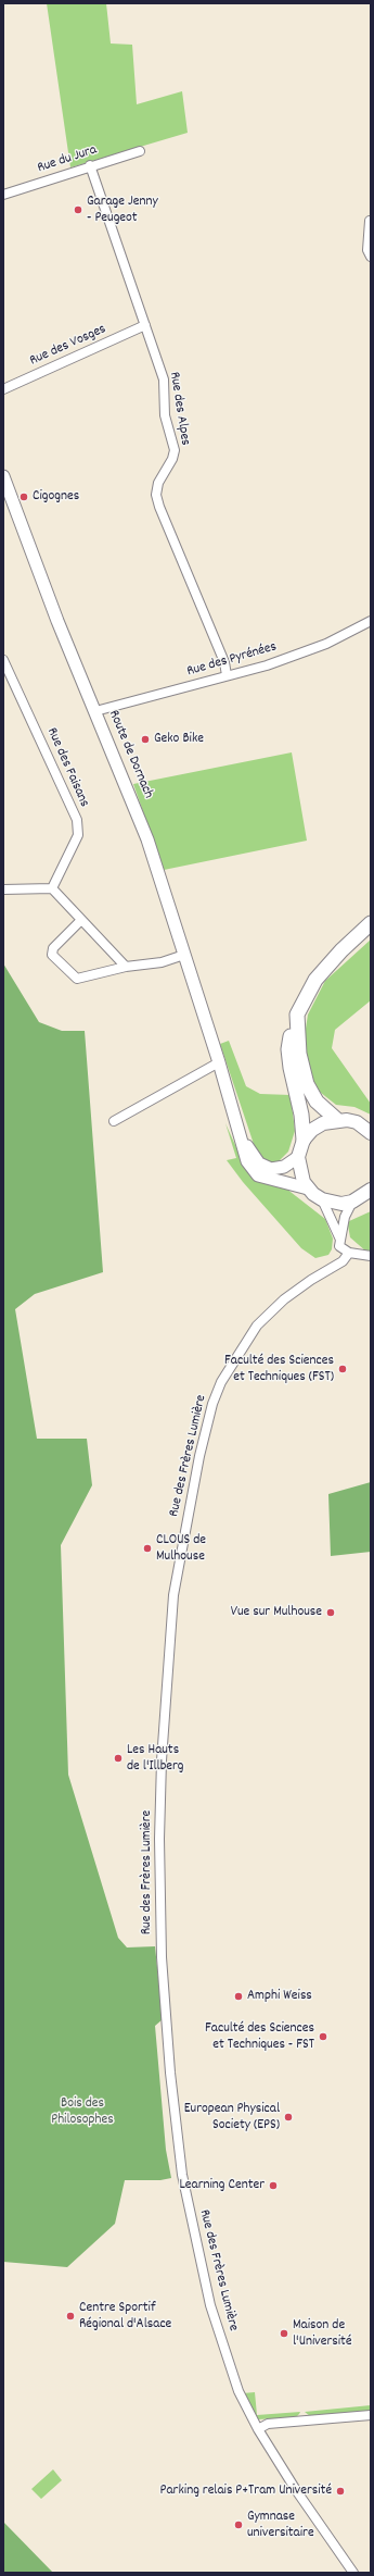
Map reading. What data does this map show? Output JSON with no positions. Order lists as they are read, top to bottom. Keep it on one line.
{"streets":{"main road":["Route de Dornach"],"street":["Rue du Jura","Rue des Vosges","Rue des Alpes","Rue des Pyrénées","Rue des Faisans","Rue des Frères Lumière"]},"crossings":[["Rue du Jura","Rue des Alpes"],["Rue des Vosges","Rue des Alpes"],["Rue des Alpes","Rue des Pyrénées"],["Rue des Pyrénées","Route de Dornach"]],"parks":["Bois des Philosophes"],"places":["Garage Jenny - Peugeot","Cigognes","Geko Bike","Faculté des Sciences et Techniques (FST)","CLOUS de Mulhouse","Vue sur Mulhouse","Les Hauts de l'Illberg","Amphi Weiss","Faculté des Sciences et Techniques - FST","European Physical Society (EPS)","Learning Center","Centre Sportif Régional d'Alsace","Maison de l'Université","Parking relais P+Tram Université","Gymnase universitaire"]}
